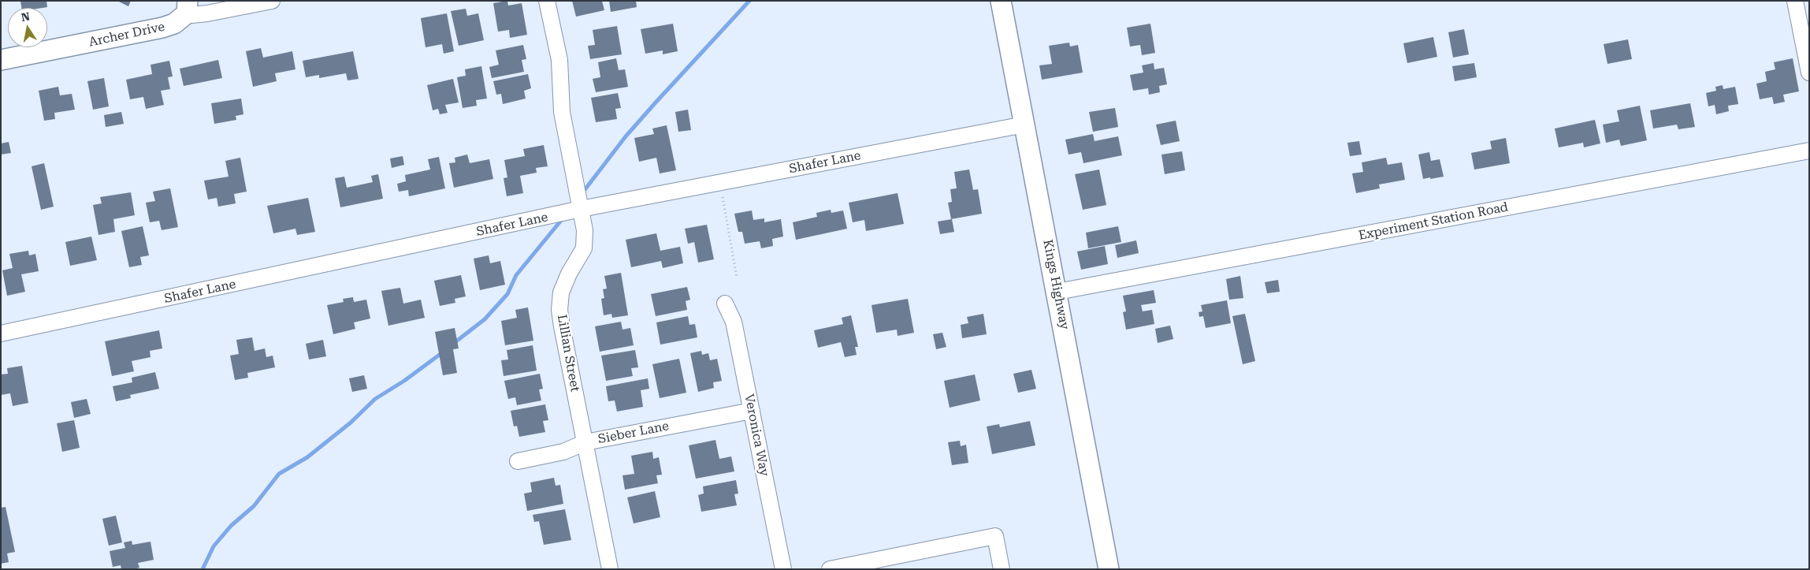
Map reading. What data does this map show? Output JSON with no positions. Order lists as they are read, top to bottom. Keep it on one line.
{"streets":{"street":["Archer Drive","Shafer Lane","Experiment Station Road","Kings Highway","Lillian Street","Sieber Lane","Veronica Way"]},"crossings":[["Shafer Lane","Kings Highway"],["Shafer Lane","Lillian Street"],["Experiment Station Road","Kings Highway"],["Lillian Street","Sieber Lane"],["Sieber Lane","Veronica Way"]],"north":"top"}
